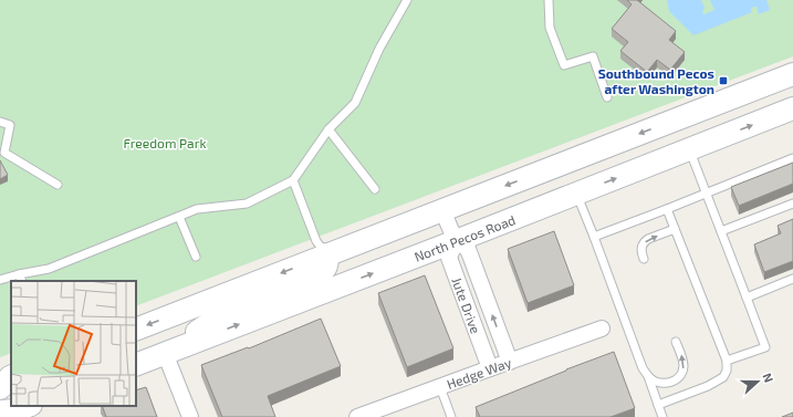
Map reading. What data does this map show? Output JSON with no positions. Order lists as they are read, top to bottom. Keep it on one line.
{"streets":{"main road":["North Pecos Road"],"street":["Jute Drive","Hedge Way"]},"crossings":[["North Pecos Road","Jute Drive"],["Jute Drive","Hedge Way"]],"parks":["Freedom Park"],"places":{"transit":["Southbound Pecos after Washington"]},"north":"right"}
